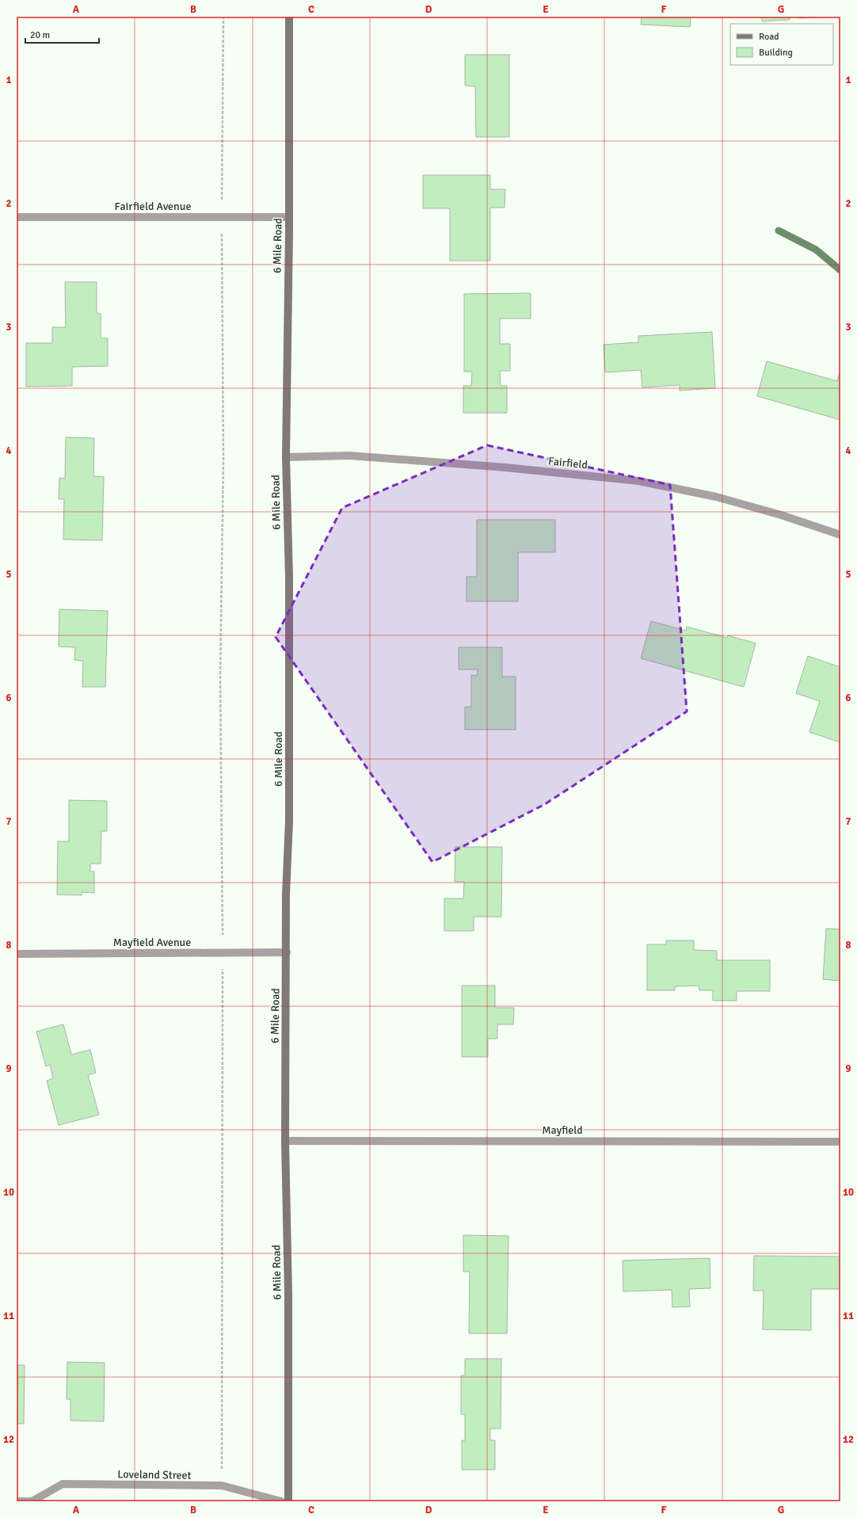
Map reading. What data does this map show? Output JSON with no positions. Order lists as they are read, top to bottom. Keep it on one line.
{"streets":{"main road":["6 Mile Road"],"street":["Fairfield Avenue","Fairfield","Mayfield Avenue","Mayfield","Loveland Street"]},"crossings":[["Fairfield Avenue","6 Mile Road"],["6 Mile Road","Fairfield"],["6 Mile Road","Mayfield Avenue"],["6 Mile Road","Mayfield"]],"legend":["Road","Building"],"scale_bar":"20 m","grid":{"columns":["A","B","C","D","E","F","G"],"rows":["1","2","3","4","5","6","7","8","9","10","11","12"]}}
